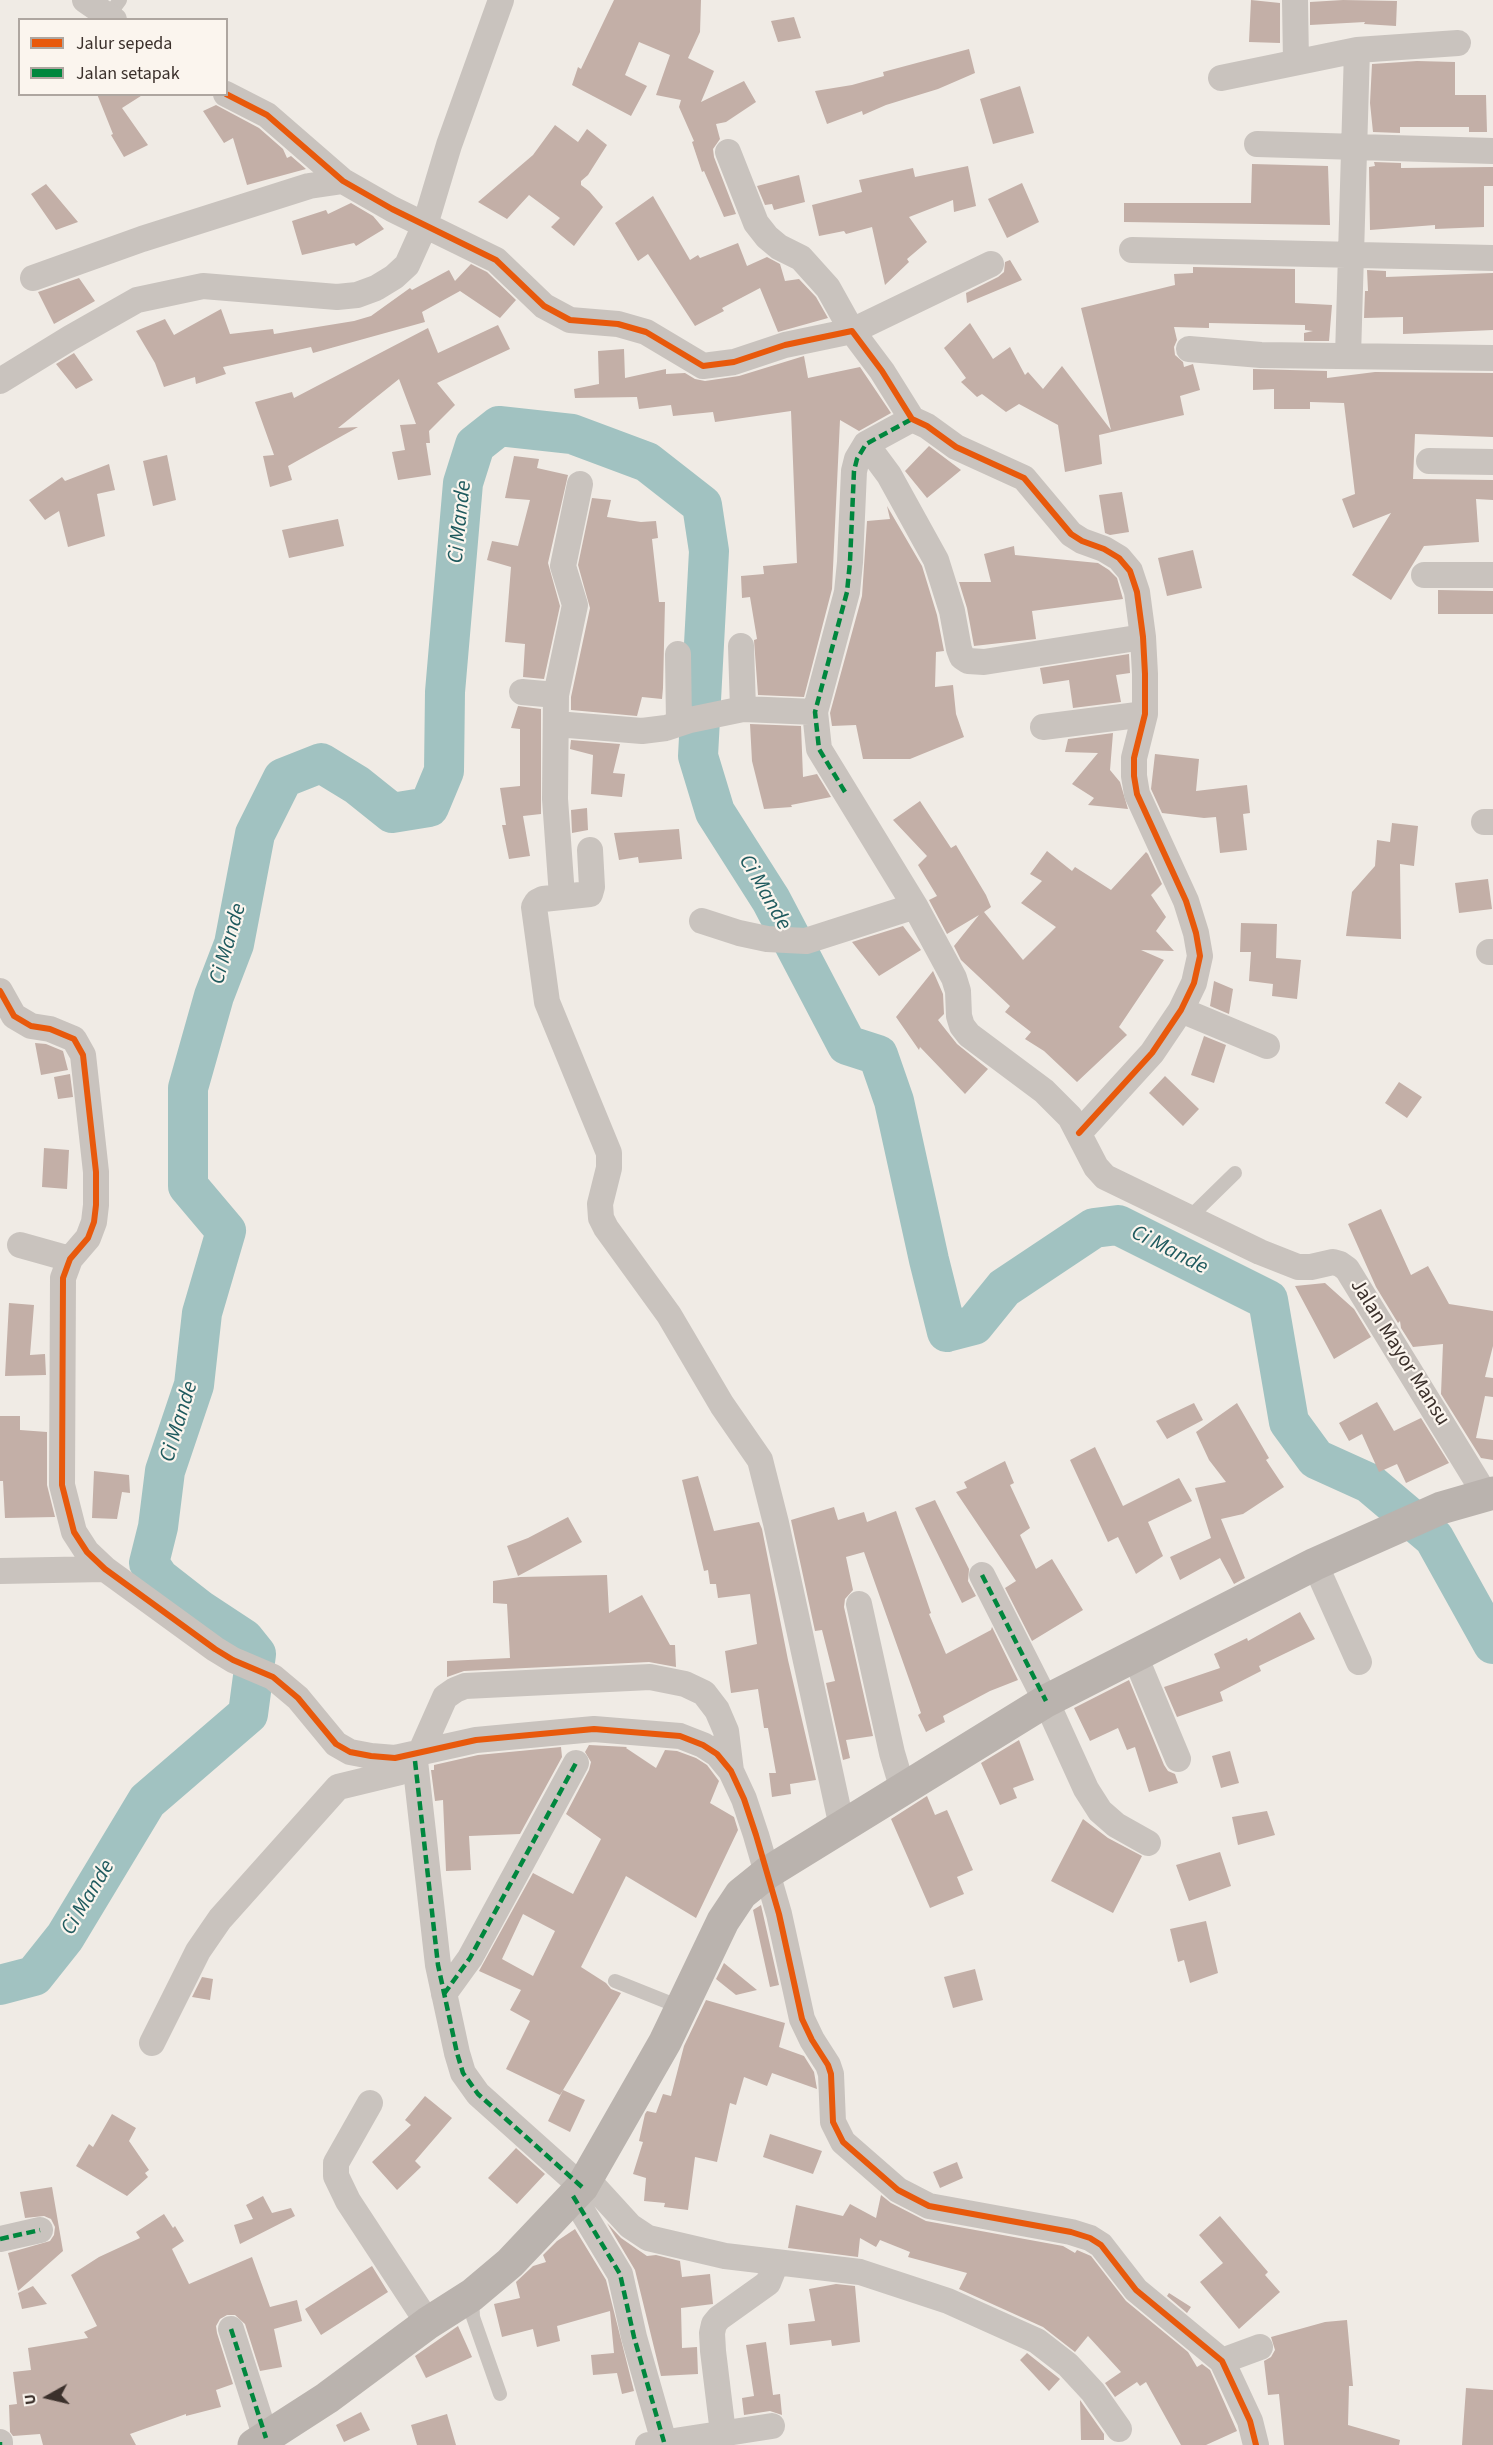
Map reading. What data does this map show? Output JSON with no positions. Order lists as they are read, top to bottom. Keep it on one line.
{"streets":{"street":["Jalan Mayor Mansu"]},"water":["Ci Mande"],"legend":["Jalur sepeda","Jalan setapak"],"north":"left"}
